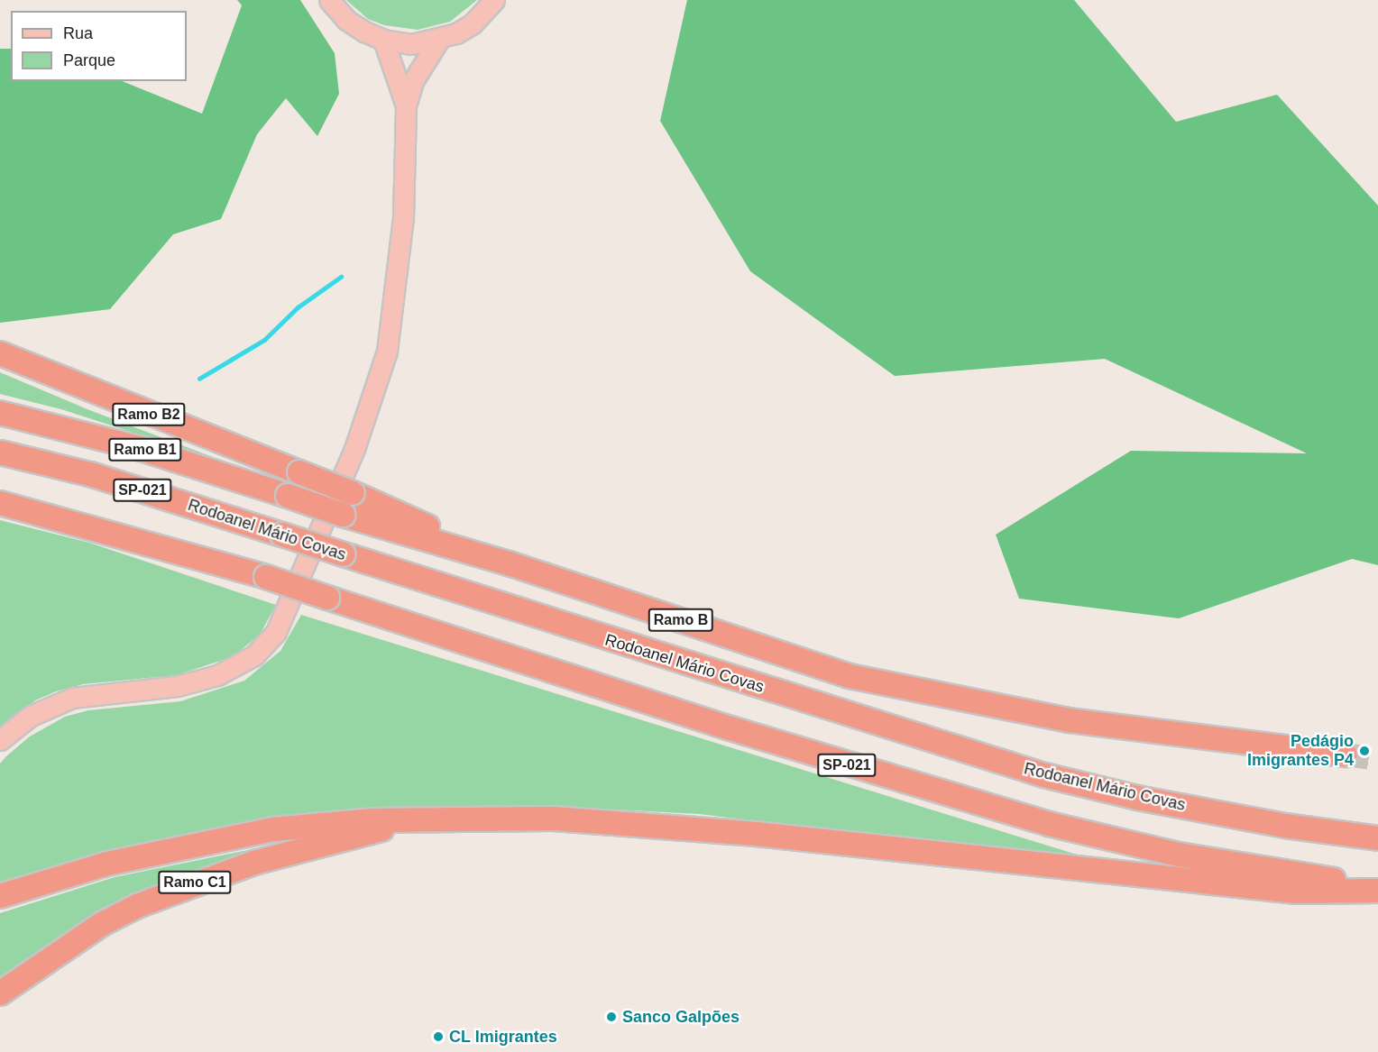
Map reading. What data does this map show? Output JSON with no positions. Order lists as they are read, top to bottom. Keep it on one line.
{"streets":{"highway":["Ramo B2","Ramo B1","SP-021","Rodoanel Mário Covas","Ramo B","Ramo C1"]},"crossings":[["Ramo B2","Ramo B1"],["Ramo B2","Ramo B"],["Ramo B1","Ramo B"]],"places":["Pedágio Imigrantes P4","Sanco Galpões","CL Imigrantes"],"legend":["Rua","Parque"]}
